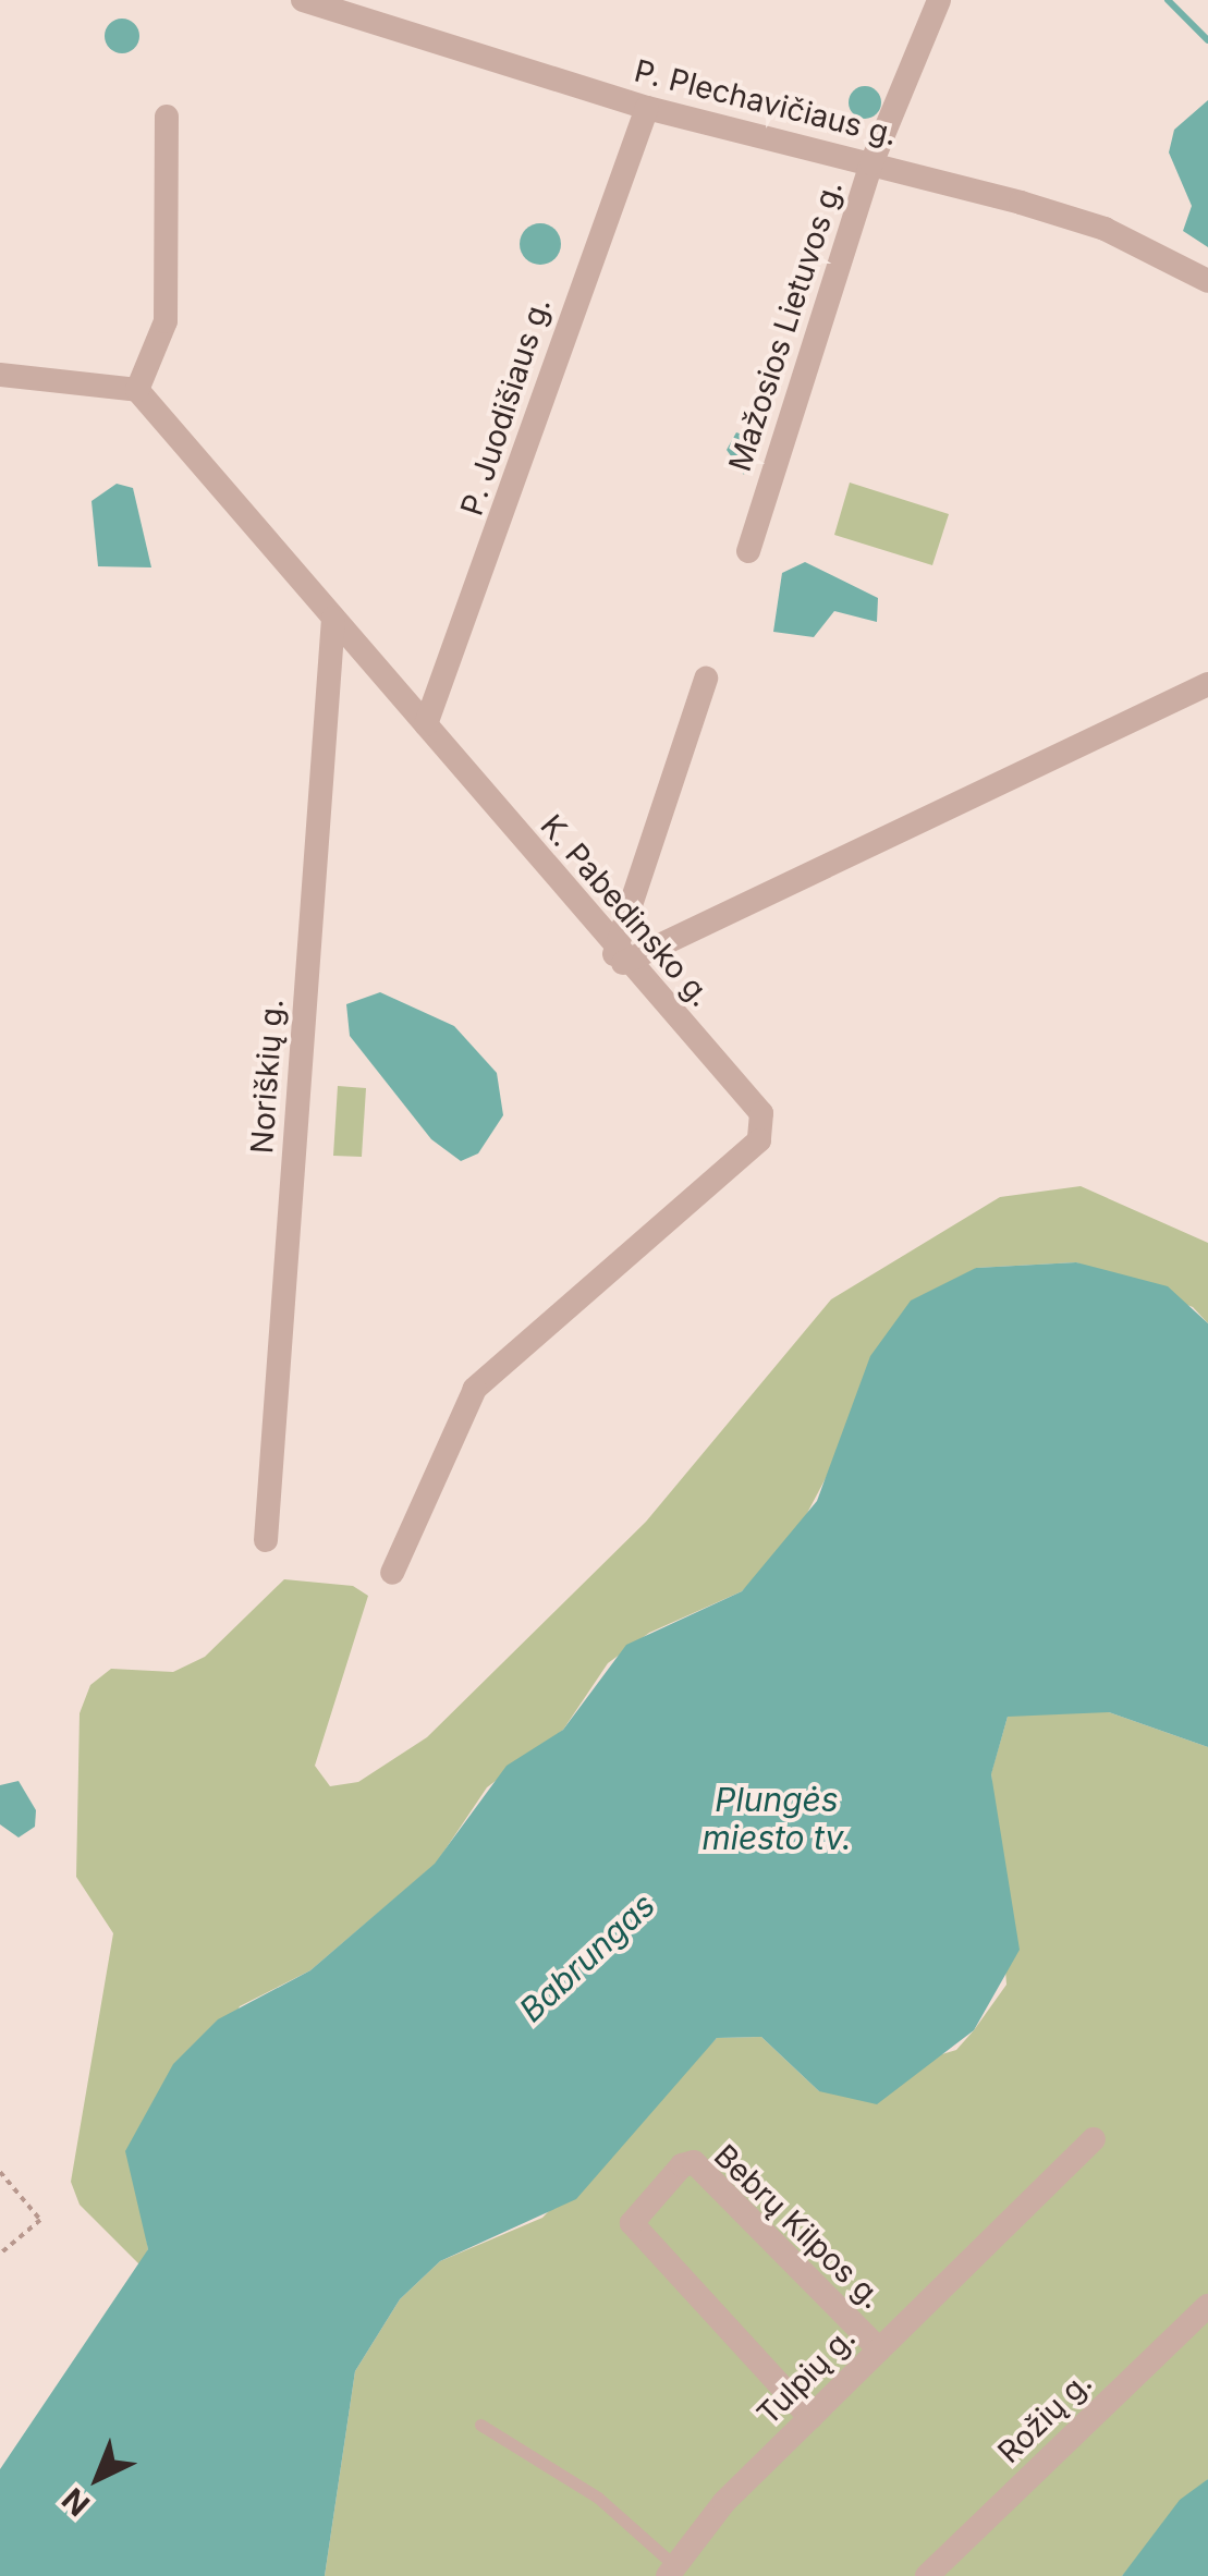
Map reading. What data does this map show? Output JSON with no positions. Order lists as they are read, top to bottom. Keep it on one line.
{"streets":{"street":["P. Plechavičiaus g.","Mažosios Lietuvos g.","P. Juodišiaus g.","K. Pabedinsko g.","Noriškių g.","Bebrų Kilpos g.","Tulpių g.","Rožių g."]},"crossings":[["P. Plechavičiaus g.","Mažosios Lietuvos g."],["P. Plechavičiaus g.","P. Juodišiaus g."],["P. Juodišiaus g.","K. Pabedinsko g."],["K. Pabedinsko g.","Noriškių g."],["Bebrų Kilpos g.","Tulpių g."]],"water":["Plungės miesto tv.","Babrungas"],"north":"bottom left"}
